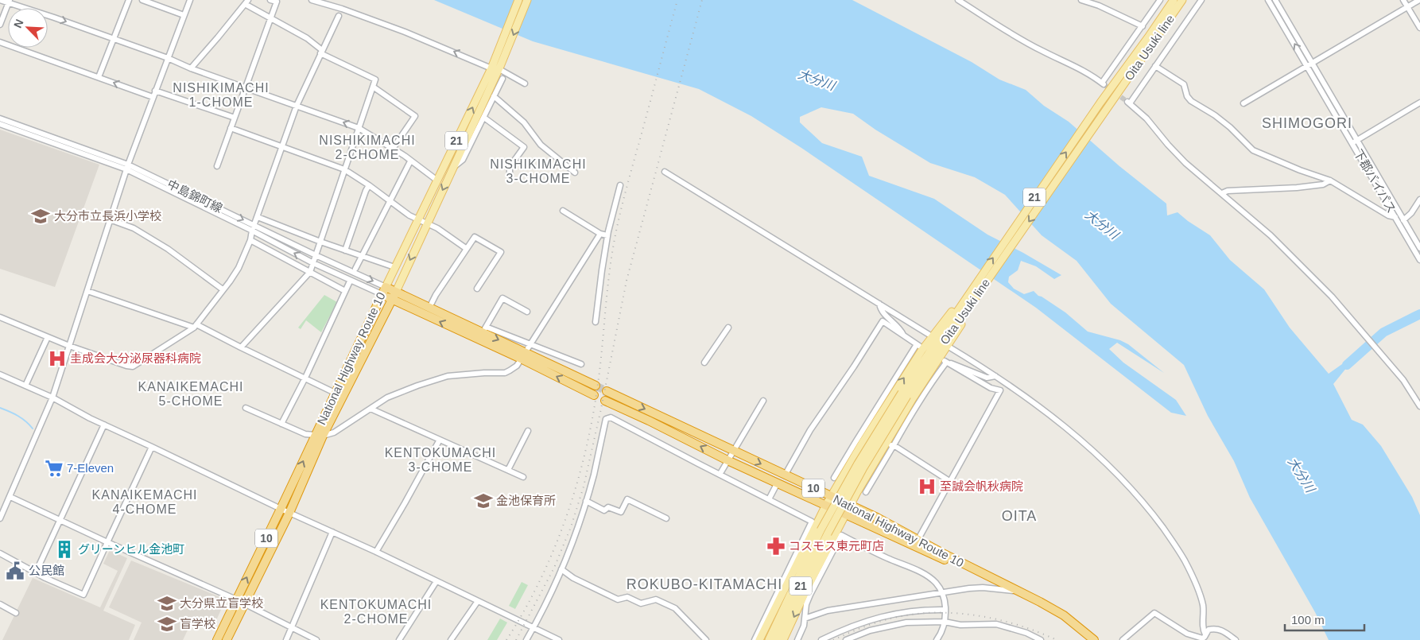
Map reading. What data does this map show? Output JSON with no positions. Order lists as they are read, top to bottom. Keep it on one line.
{"streets":{"highway":["National Highway Route 10","10"],"main road":["Oita Usuki line","21"],"street":["下郡バイパス","中島錦町線"]},"crossings":[["21","中島錦町線"],["21","National Highway Route 10"],["中島錦町線","National Highway Route 10"]],"districts":["NISHIKIMACHI 1-CHOME","SHIMOGORI","NISHIKIMACHI 2-CHOME","NISHIKIMACHI 3-CHOME","KANAIKEMACHI 5-CHOME","KENTOKUMACHI 3-CHOME","KANAIKEMACHI 4-CHOME","OITA","ROKUBO-KITAMACHI","KENTOKUMACHI 2-CHOME"],"water":["大分川"],"places":{"school or university":["大分市立長浜小学校","金池保育所","大分県立盲学校","盲学校"],"hospital":["圭成会大分泌尿器科病院","至誠会帆秋病院"],"supermarket":["7-Eleven"],"pharmacy":["コスモス東元町店"],"building":["グリーンヒル金池町"],"public building":["公民館"]},"scale_bar":"100 m","north":"top left"}
